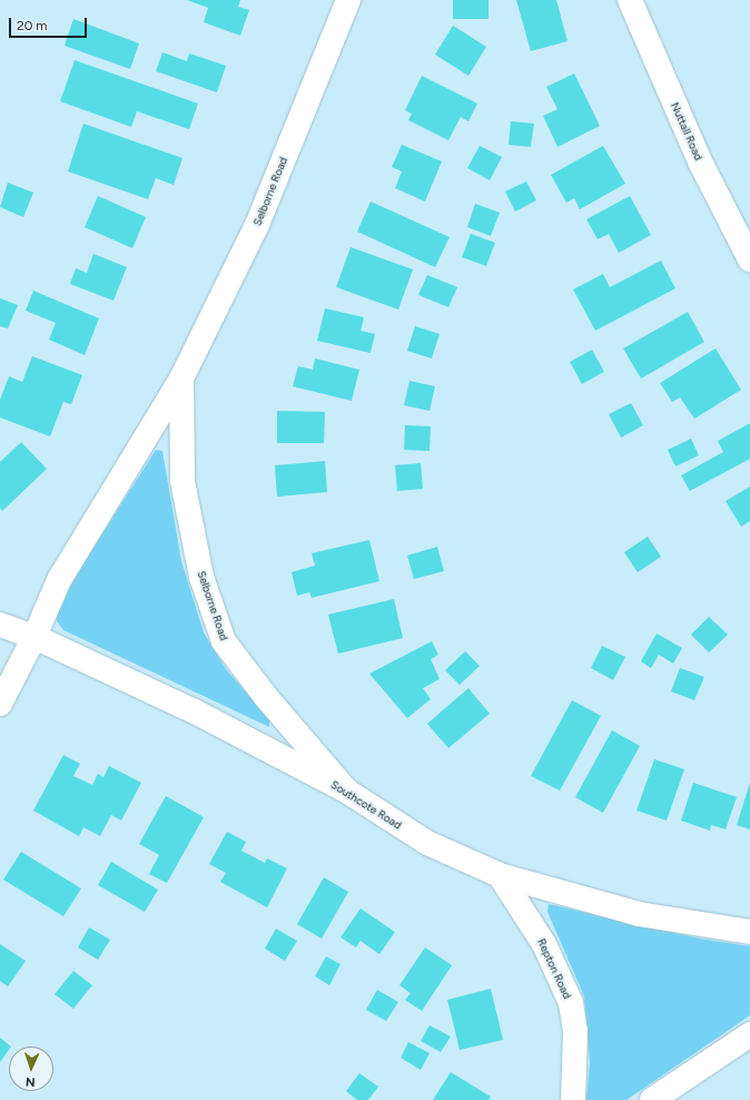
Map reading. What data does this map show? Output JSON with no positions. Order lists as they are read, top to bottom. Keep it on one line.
{"streets":{"street":["Nuttall Road","Selborne Road","Southcote Road","Repton Road"]},"crossings":[["Selborne Road","Southcote Road"],["Southcote Road","Repton Road"]],"scale_bar":"20 m","north":"bottom"}
